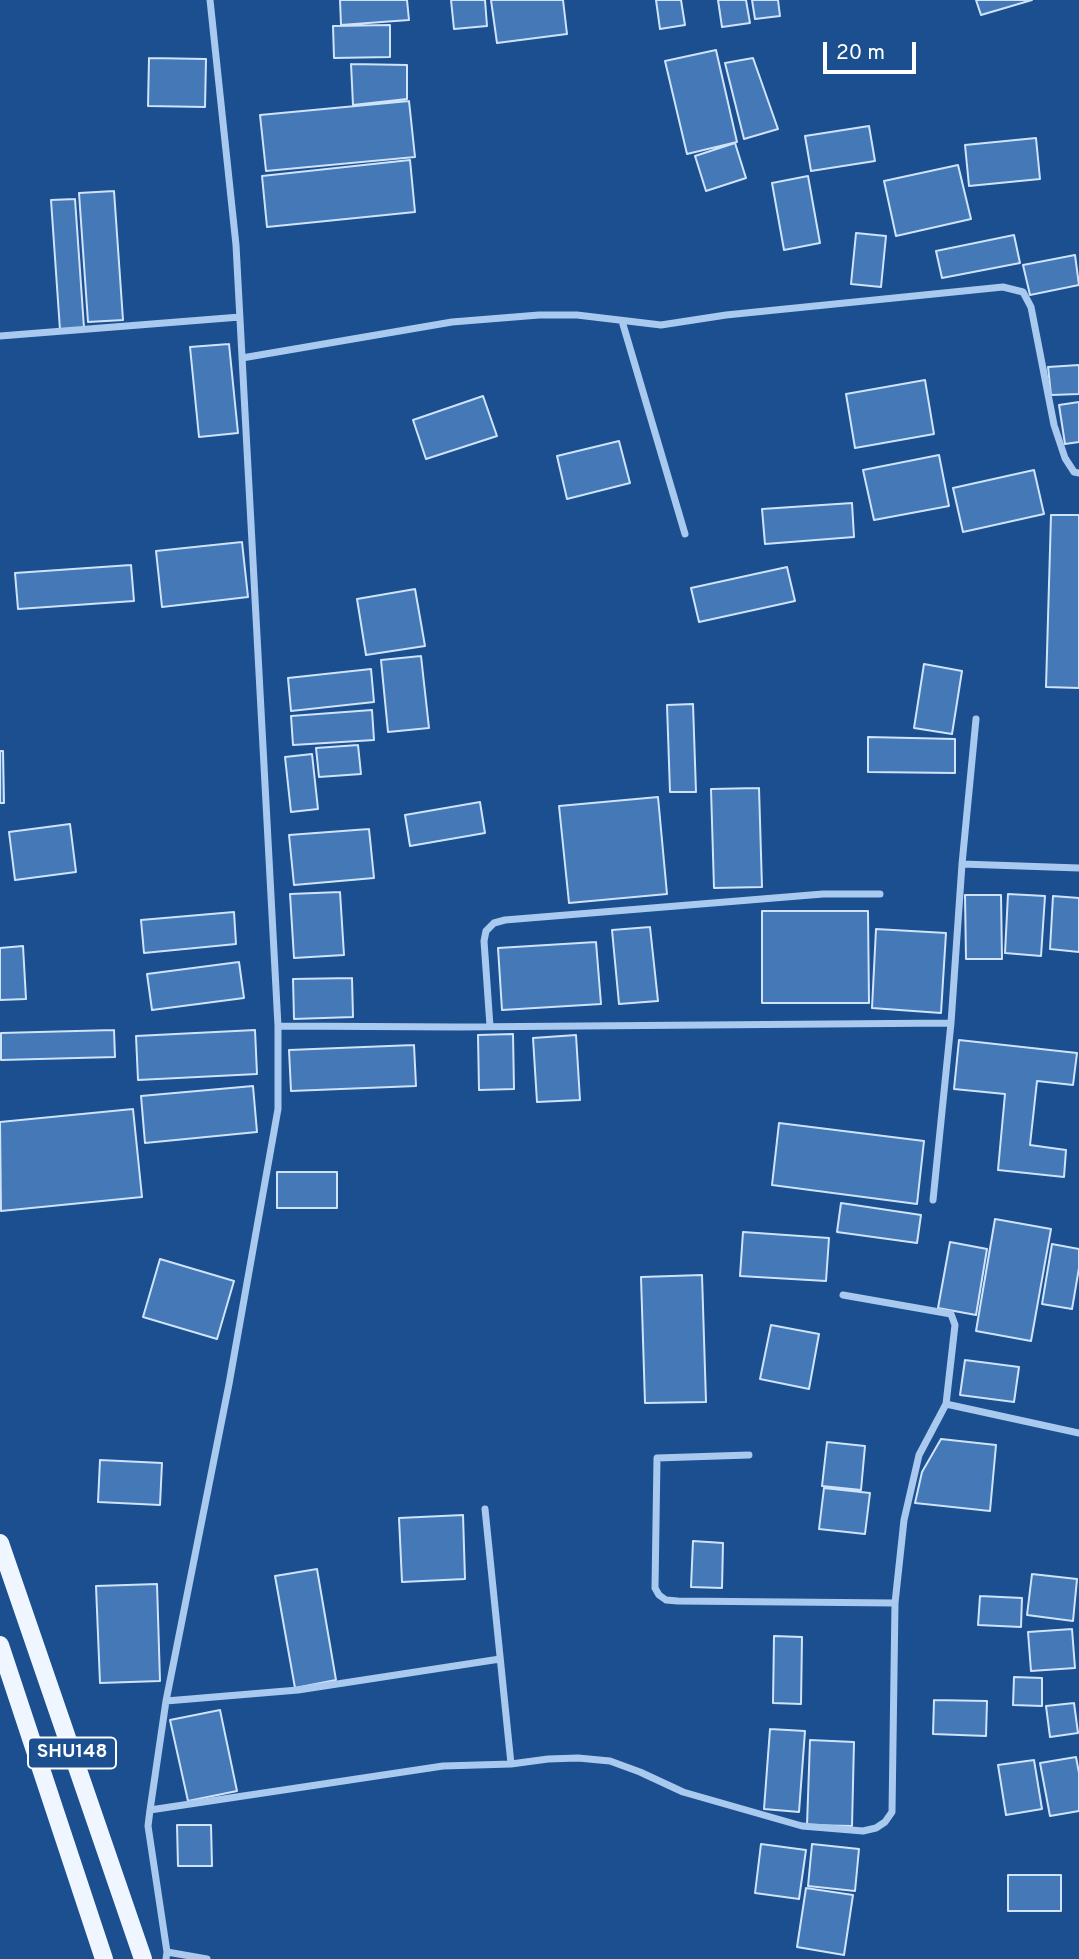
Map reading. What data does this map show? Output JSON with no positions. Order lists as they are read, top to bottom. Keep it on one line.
{"streets":{"main road":["SHU148"]},"scale_bar":"20 m"}
